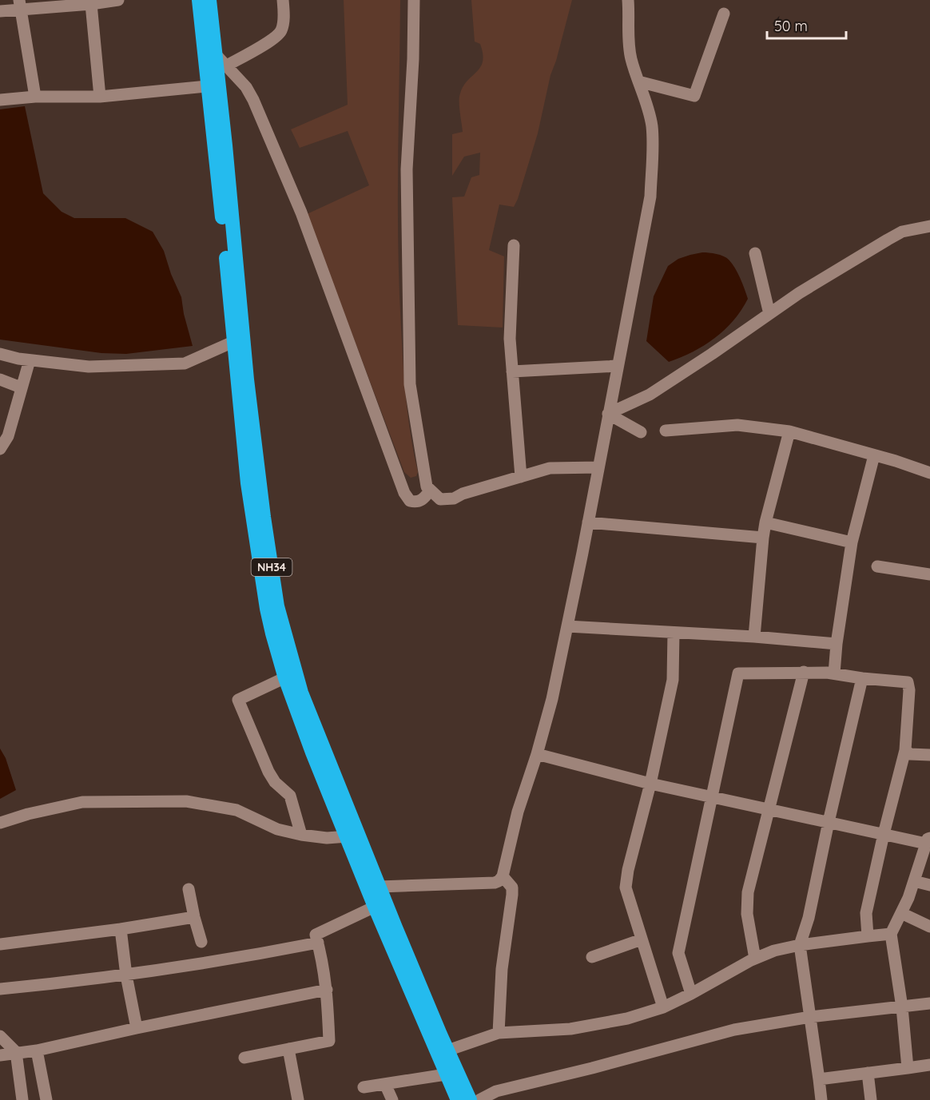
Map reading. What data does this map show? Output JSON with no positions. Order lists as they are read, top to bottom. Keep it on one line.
{"streets":{"highway":["NH34"]},"scale_bar":"50 m"}
